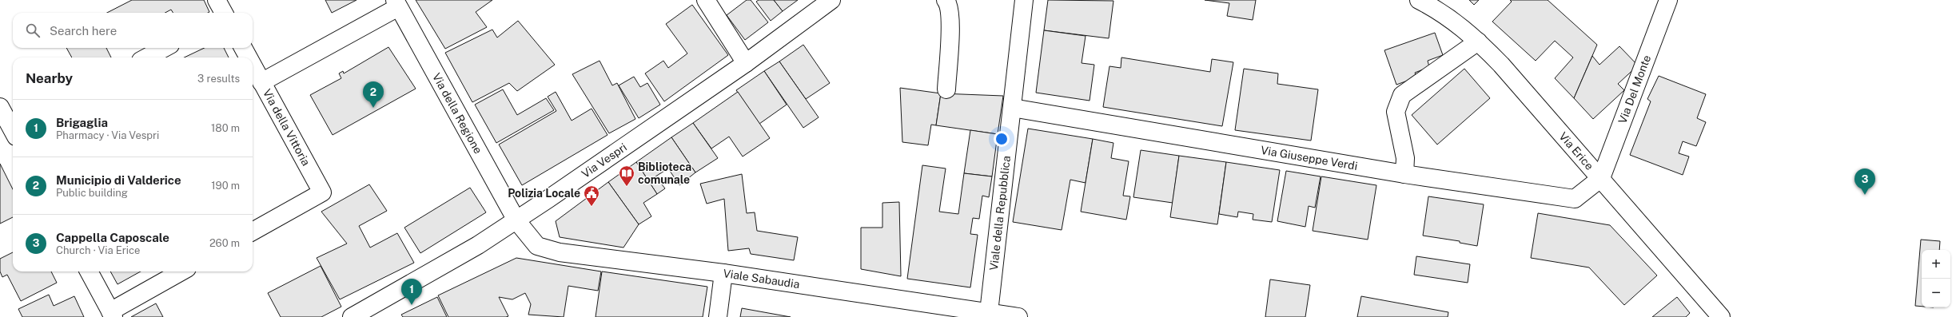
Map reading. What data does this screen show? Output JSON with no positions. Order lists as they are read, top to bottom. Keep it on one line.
{"streets":{"street":["Via Del Monte","Via della Regione","Via della Vittoria","Via Erice","Via Giuseppe Verdi","Via Vespri","Viale della Repubblica","Viale Sabaudia"]},"crossings":[["Via Del Monte","Via Erice"],["Via Del Monte","Via Giuseppe Verdi"],["Via della Regione","Via della Vittoria"],["Via della Regione","Via Vespri"],["Via della Regione","Viale Sabaudia"],["Via Erice","Via Giuseppe Verdi"],["Via Giuseppe Verdi","Viale della Repubblica"],["Via Vespri","Viale Sabaudia"],["Viale della Repubblica","Viale Sabaudia"]],"places":{"library":["Biblioteca comunale"],"public building":["Polizia Locale"]},"page":{"search":"Search here","heading":["Nearby","3 results"],"pins":["2","3","1"],"list":[{"mark":"1","name":"Brigaglia","note":"Pharmacy · Via Vespri","value":"180 m"},{"mark":"2","name":"Municipio di Valderice","note":"Public building","value":"190 m"},{"mark":"3","name":"Cappella Caposcale","note":"Church · Via Erice","value":"260 m"}],"map_buttons":["+","−"]}}
